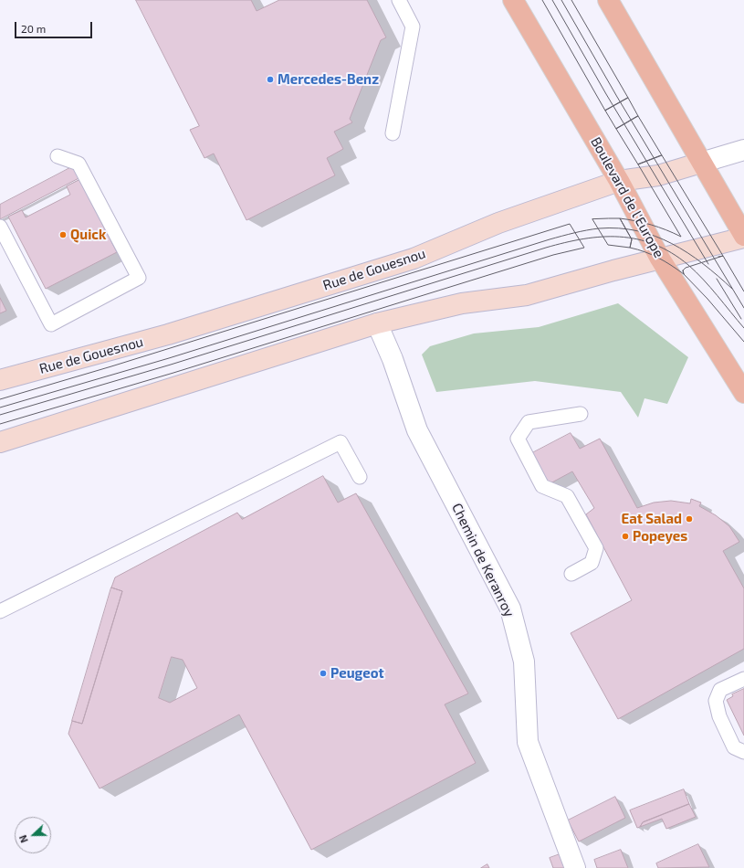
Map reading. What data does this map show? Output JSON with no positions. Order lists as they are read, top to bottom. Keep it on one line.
{"streets":{"main road":["Boulevard de l'Europe","Rue de Gouesnou"],"street":["Chemin de Keranroy"]},"crossings":[["Boulevard de l'Europe","Rue de Gouesnou"]],"places":["Mercedes-Benz","Quick","Eat Salad","Popeyes","Peugeot"],"scale_bar":"20 m","north":"left"}
